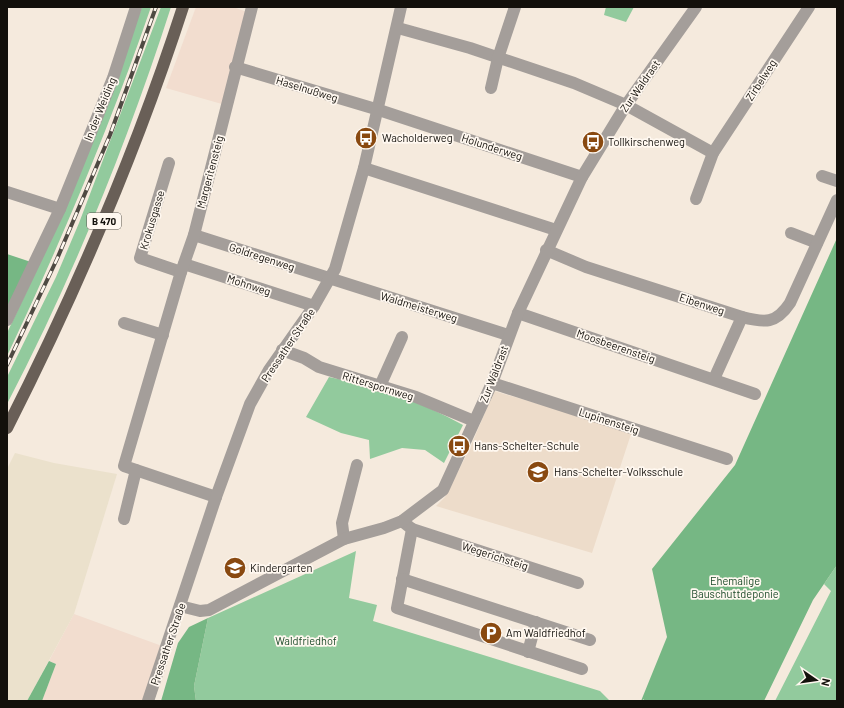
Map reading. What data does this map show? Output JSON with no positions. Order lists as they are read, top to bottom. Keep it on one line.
{"streets":{"main road":["B 470"],"street":["Zirbelweg","Zur Waldrast","Haselnußweg","In der Weiding","Holunderweg","Margeritensteig","Krokusgasse","Goldregenweg","Mohnweg","Eibenweg","Waldmeisterweg","Pressather Straße","Moosbeerensteig","Ritterspornweg","Lupinensteig","Wegerichsteig"]},"crossings":[["Zur Waldrast","Holunderweg"],["Zur Waldrast","Eibenweg"],["Zur Waldrast","Waldmeisterweg"],["Zur Waldrast","Pressather Straße"],["Zur Waldrast","Moosbeerensteig"],["Zur Waldrast","Ritterspornweg"],["Zur Waldrast","Lupinensteig"],["Haselnußweg","Holunderweg"],["Haselnußweg","Margeritensteig"],["Haselnußweg","Pressather Straße"],["Holunderweg","Pressather Straße"],["Margeritensteig","Krokusgasse"],["Margeritensteig","Goldregenweg"],["Margeritensteig","Mohnweg"],["Krokusgasse","Mohnweg"],["Goldregenweg","Waldmeisterweg"],["Goldregenweg","Pressather Straße"],["Mohnweg","Pressather Straße"],["Waldmeisterweg","Pressather Straße"],["Pressather Straße","Ritterspornweg"]],"parks":["Ehemalige Bauschuttdeponie","Waldfriedhof"],"places":{"bus stop":["Wacholderweg","Tollkirschenweg","Hans-Schelter-Schule"],"school or university":["Hans-Schelter-Volksschule","Kindergarten"],"parking":["Am Waldfriedhof"]},"north":"right"}
